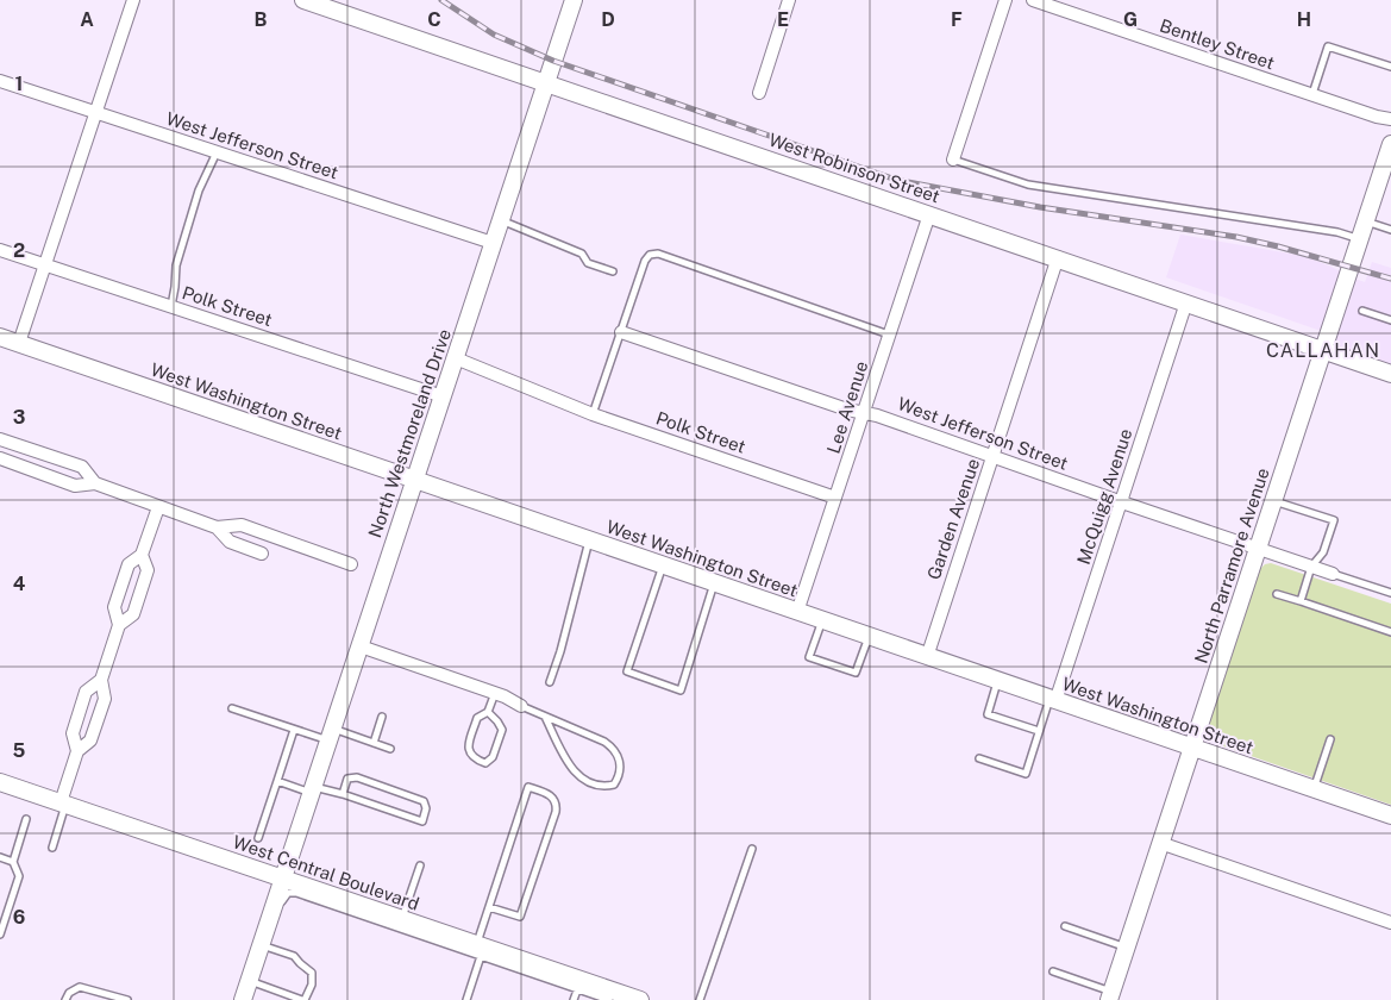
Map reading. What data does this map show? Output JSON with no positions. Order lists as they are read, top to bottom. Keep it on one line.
{"streets":{"street":["Bentley Street","West Jefferson Street","West Robinson Street","Polk Street","West Washington Street","Lee Avenue","North Westmoreland Drive","McQuigg Avenue","Garden Avenue","North Parramore Avenue","West Central Boulevard"]},"crossings":[["West Jefferson Street","Lee Avenue"],["West Jefferson Street","North Westmoreland Drive"],["West Jefferson Street","McQuigg Avenue"],["West Jefferson Street","Garden Avenue"],["West Jefferson Street","North Parramore Avenue"],["West Robinson Street","Lee Avenue"],["West Robinson Street","North Westmoreland Drive"],["West Robinson Street","McQuigg Avenue"],["West Robinson Street","Garden Avenue"],["West Robinson Street","North Parramore Avenue"],["Polk Street","Lee Avenue"],["Polk Street","North Westmoreland Drive"],["West Washington Street","Lee Avenue"],["West Washington Street","North Westmoreland Drive"],["West Washington Street","McQuigg Avenue"],["West Washington Street","Garden Avenue"],["West Washington Street","North Parramore Avenue"],["North Westmoreland Drive","West Central Boulevard"]],"districts":["CALLAHAN"],"grid":{"columns":["A","B","C","D","E","F","G","H"],"rows":["1","2","3","4","5","6"]}}
